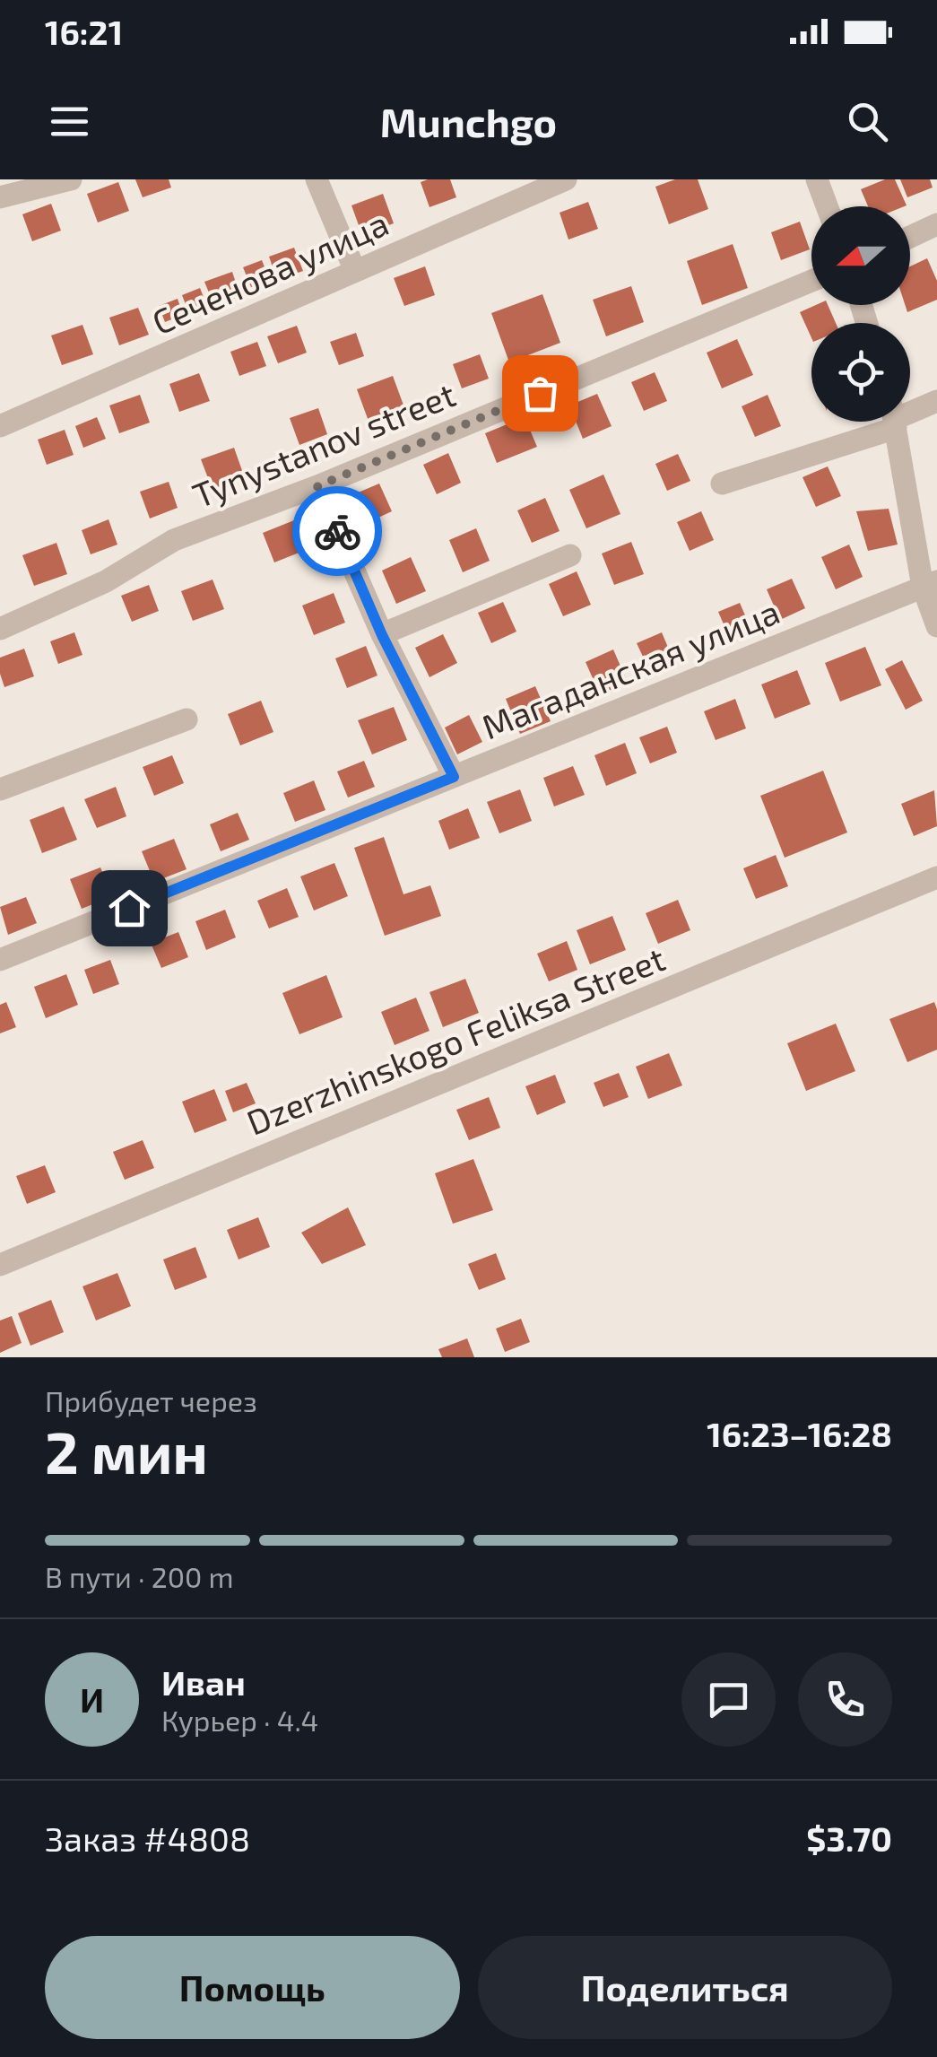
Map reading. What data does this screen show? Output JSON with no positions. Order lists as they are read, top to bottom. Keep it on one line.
{"streets":{"street":["Сеченова улица","Tynystanov street","Магаданская улица","Dzerzhinskogo Feliksa Street"]},"north":"left","page":{"status":"16:21","header":"Munchgo","heading":["2 мин","Прибудет через","16:23–16:28"],"panel":["Иван","Курьер · 4.4","Заказ #4808","$3.70"],"bar":"В пути · 200 m","round":"И","buttons":["Помощь","Поделиться"]}}
